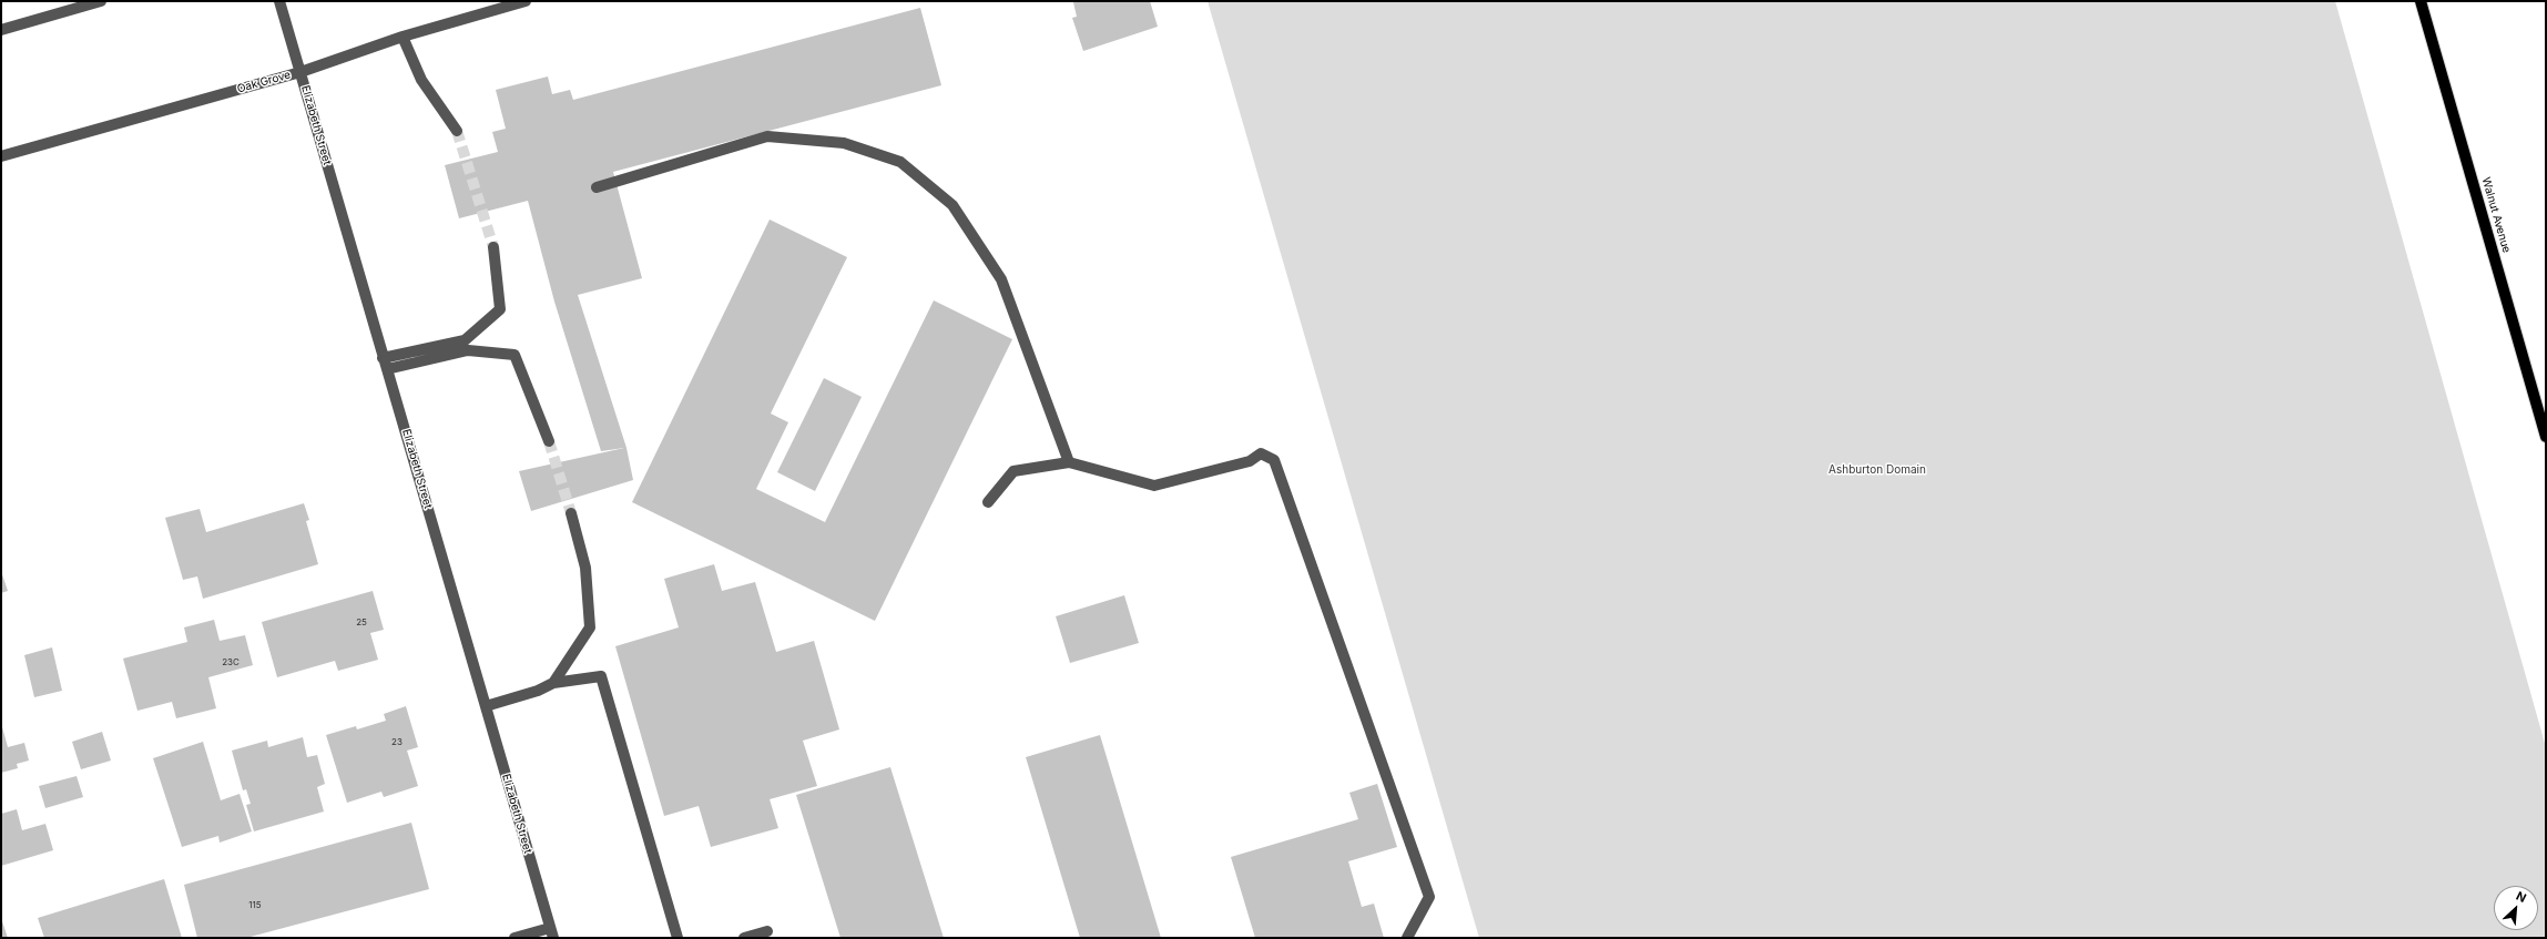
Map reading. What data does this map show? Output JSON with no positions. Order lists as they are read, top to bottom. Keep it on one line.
{"streets":{"main road":["Walnut Avenue"],"street":["Oak Grove","Elizabeth Street"]},"crossings":[["Oak Grove","Elizabeth Street"]],"parks":["Ashburton Domain"],"house_numbers":["25","23C","23","115"],"north":"top right"}
